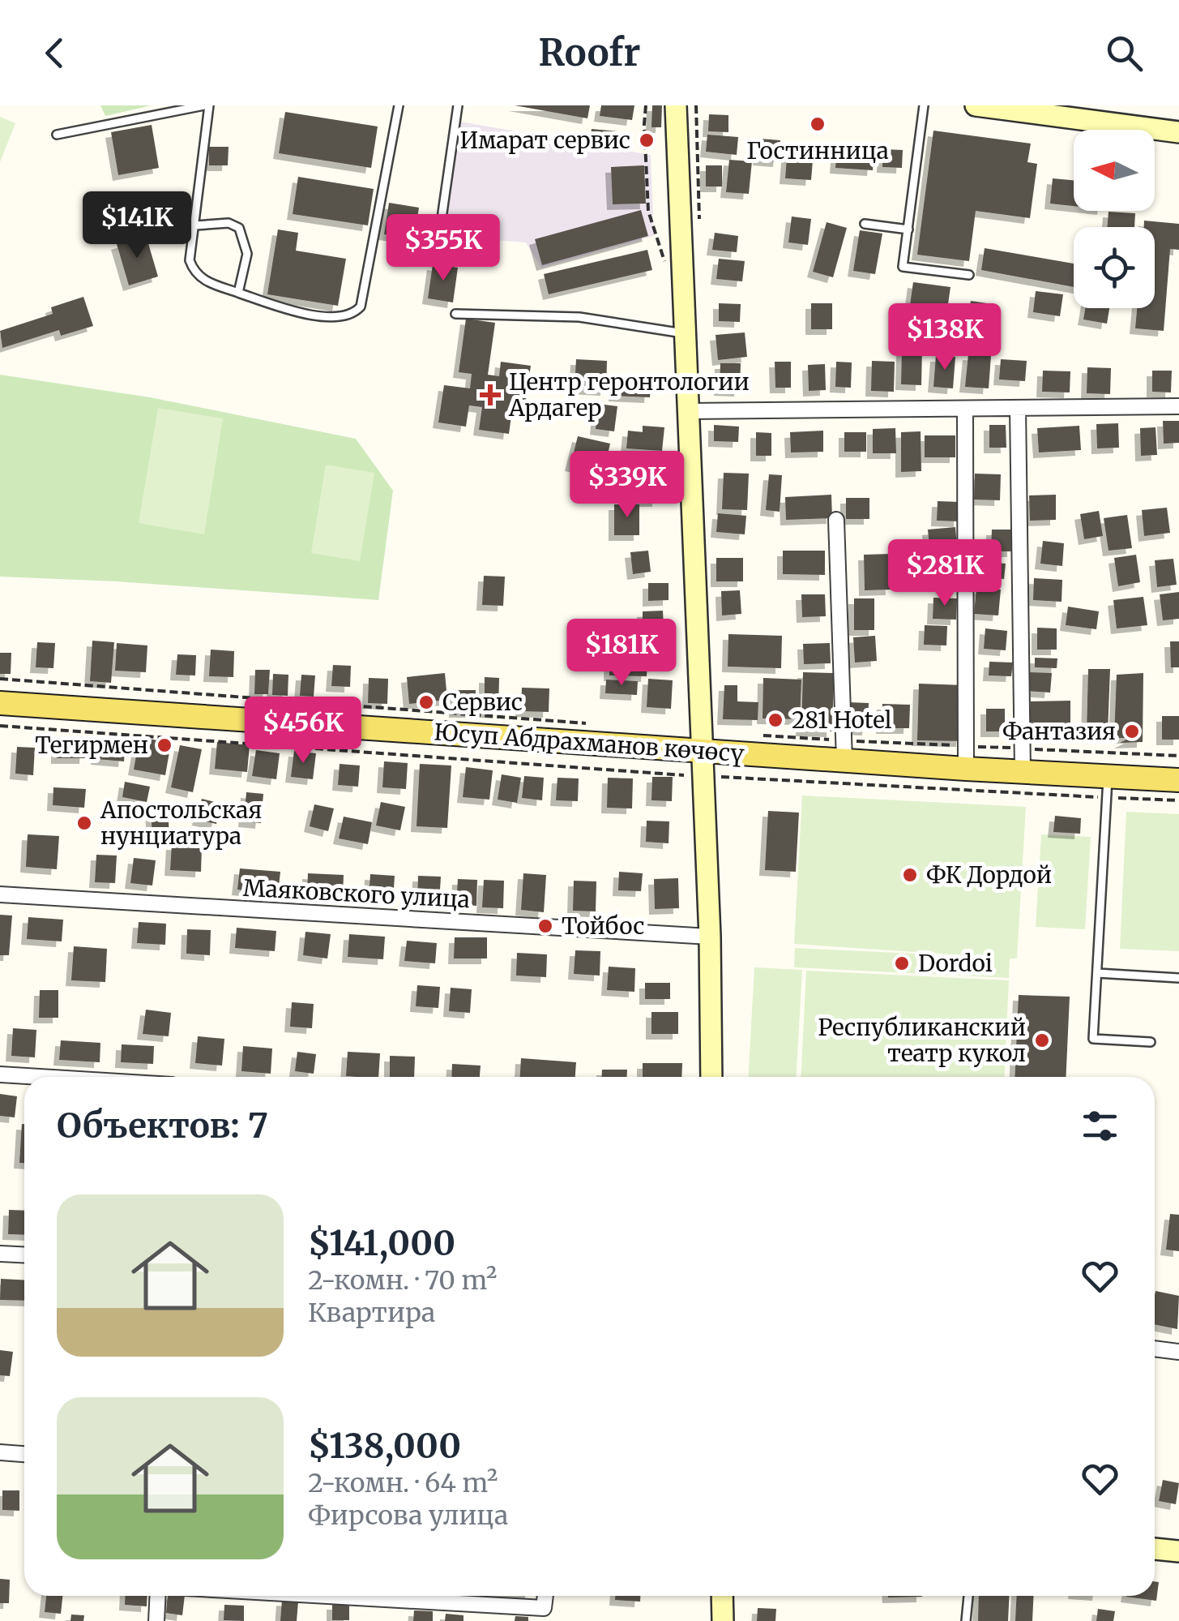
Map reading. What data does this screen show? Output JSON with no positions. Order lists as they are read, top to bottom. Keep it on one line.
{"streets":{"main road":["Юсуп Абдрахманов көчөсү"],"street":["Маяковского улица"]},"places":{"other":["Гостинница","Имарат сервис","Сервис","281 Hotel","Фантазия","Тегирмен","Апостольская нунциатура","ФК Дордой","Тойбос","Dordoi","Республиканский театр кукол"],"health":["Центр геронтологии Ардагер"]},"north":"left","page":{"header":"Roofr","price":["$141K","$355K","$138K","$339K","$281K","$181K","$456K"],"heading":"Объектов: 7","list":[{"name":"$141,000","note":"2-комн. · 70 m² · Квартира"},{"name":"$138,000","note":"2-комн. · 64 m² · Фирсова улица"}]}}
